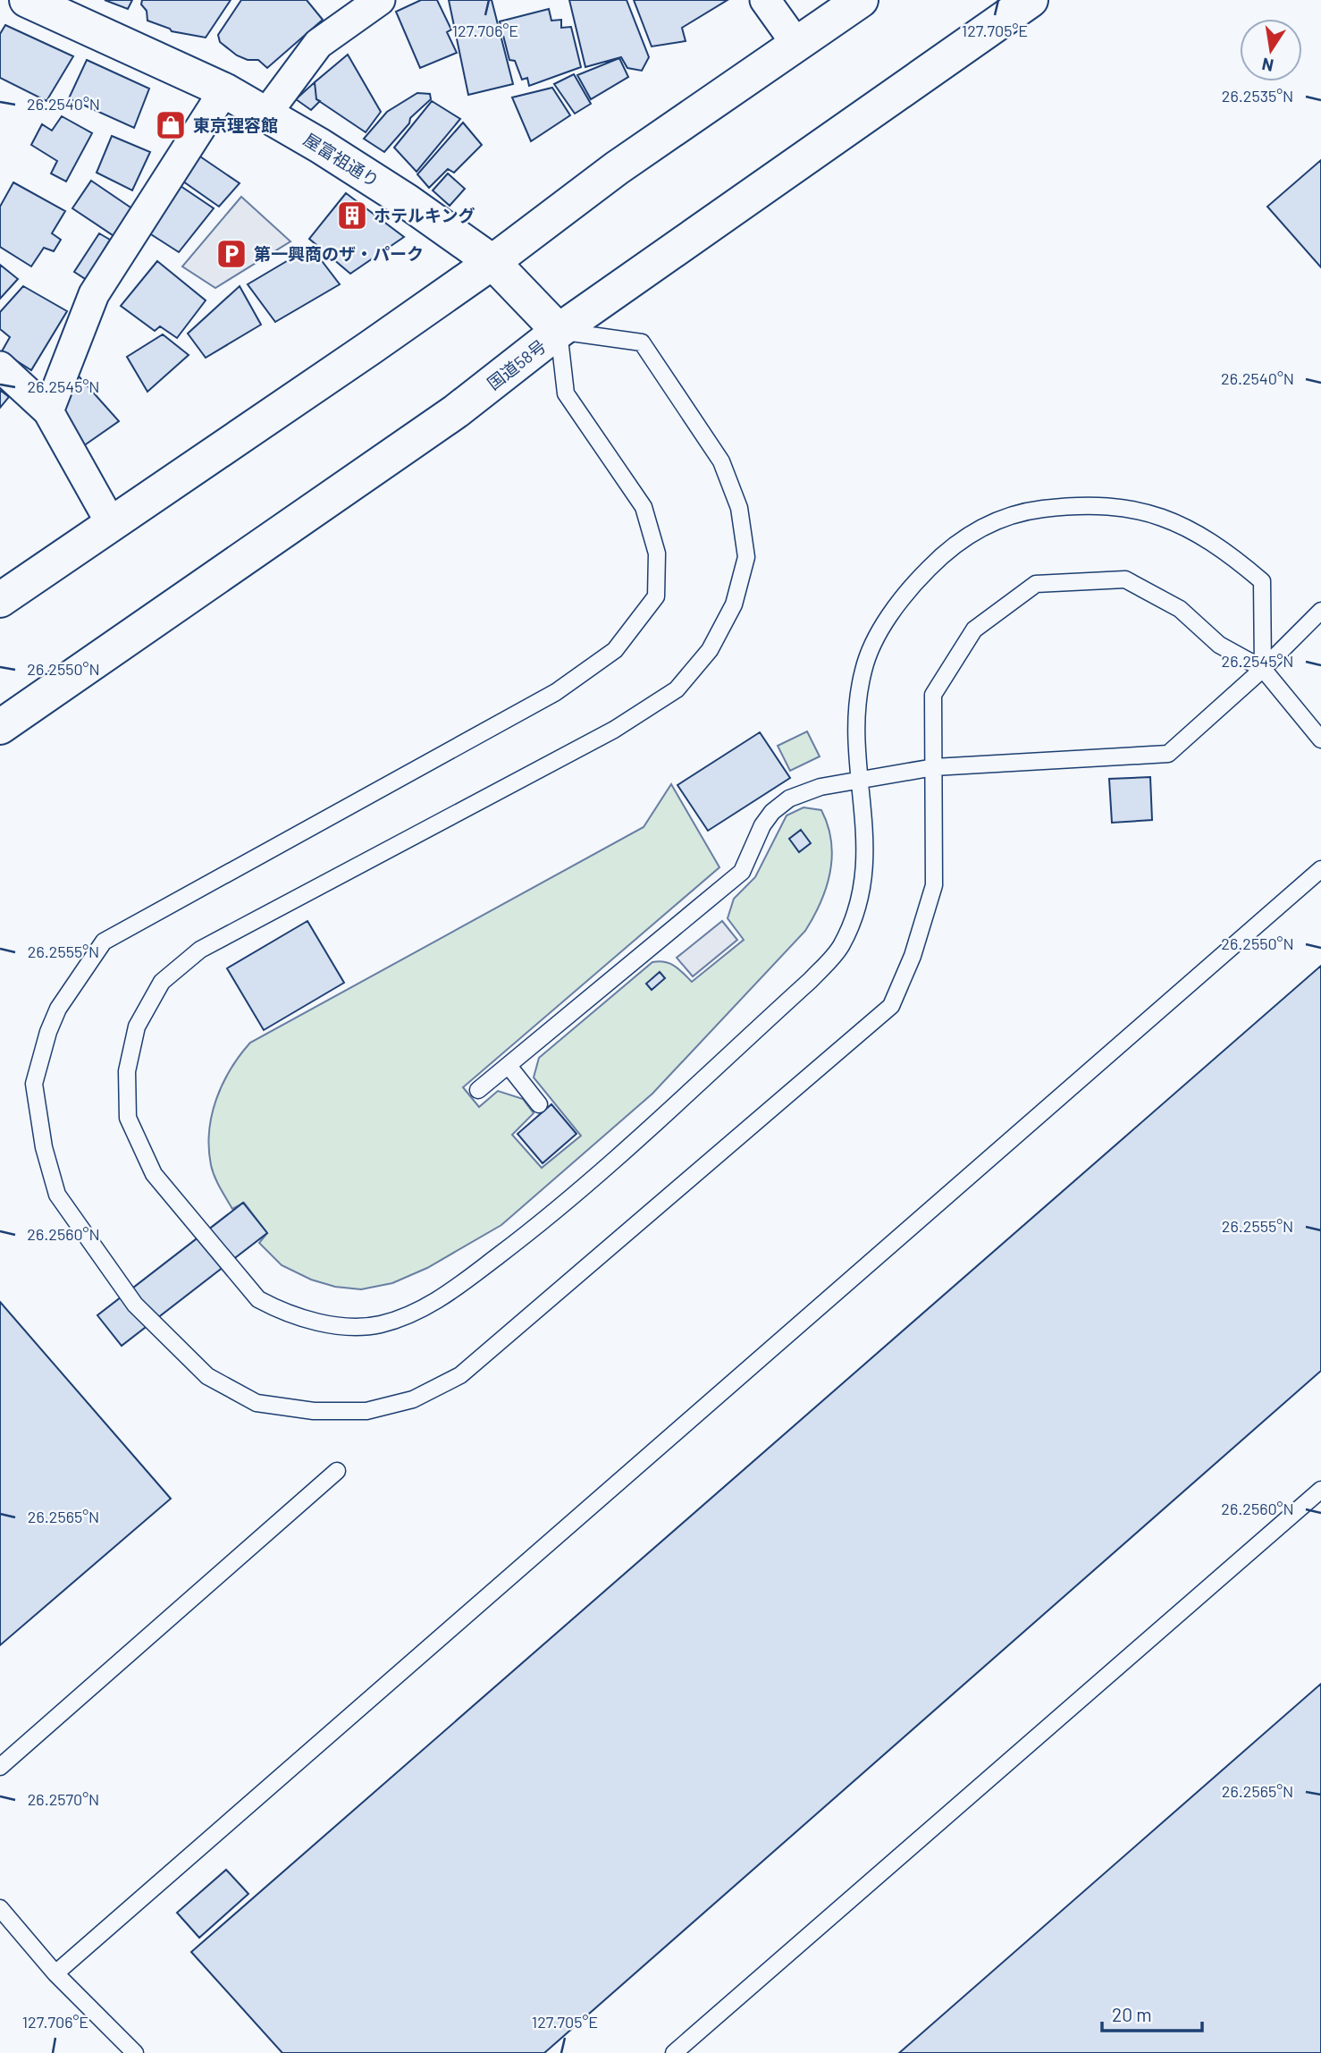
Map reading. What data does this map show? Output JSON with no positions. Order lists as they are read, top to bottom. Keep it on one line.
{"streets":{"main road":["屋富祖通り","国道58号"]},"crossings":[["屋富祖通り","国道58号"]],"places":{"shop":["東京理容館"],"building":["ホテルキング"],"parking":["第一興商のザ・パーク"]},"scale_bar":"20 m","north":"bottom","coordinates":["127.706°E","127.705°E","26.2535°N","26.2540°N","26.2545°N","26.2550°N","26.2555°N","26.2560°N","26.2565°N","26.2570°N"]}
